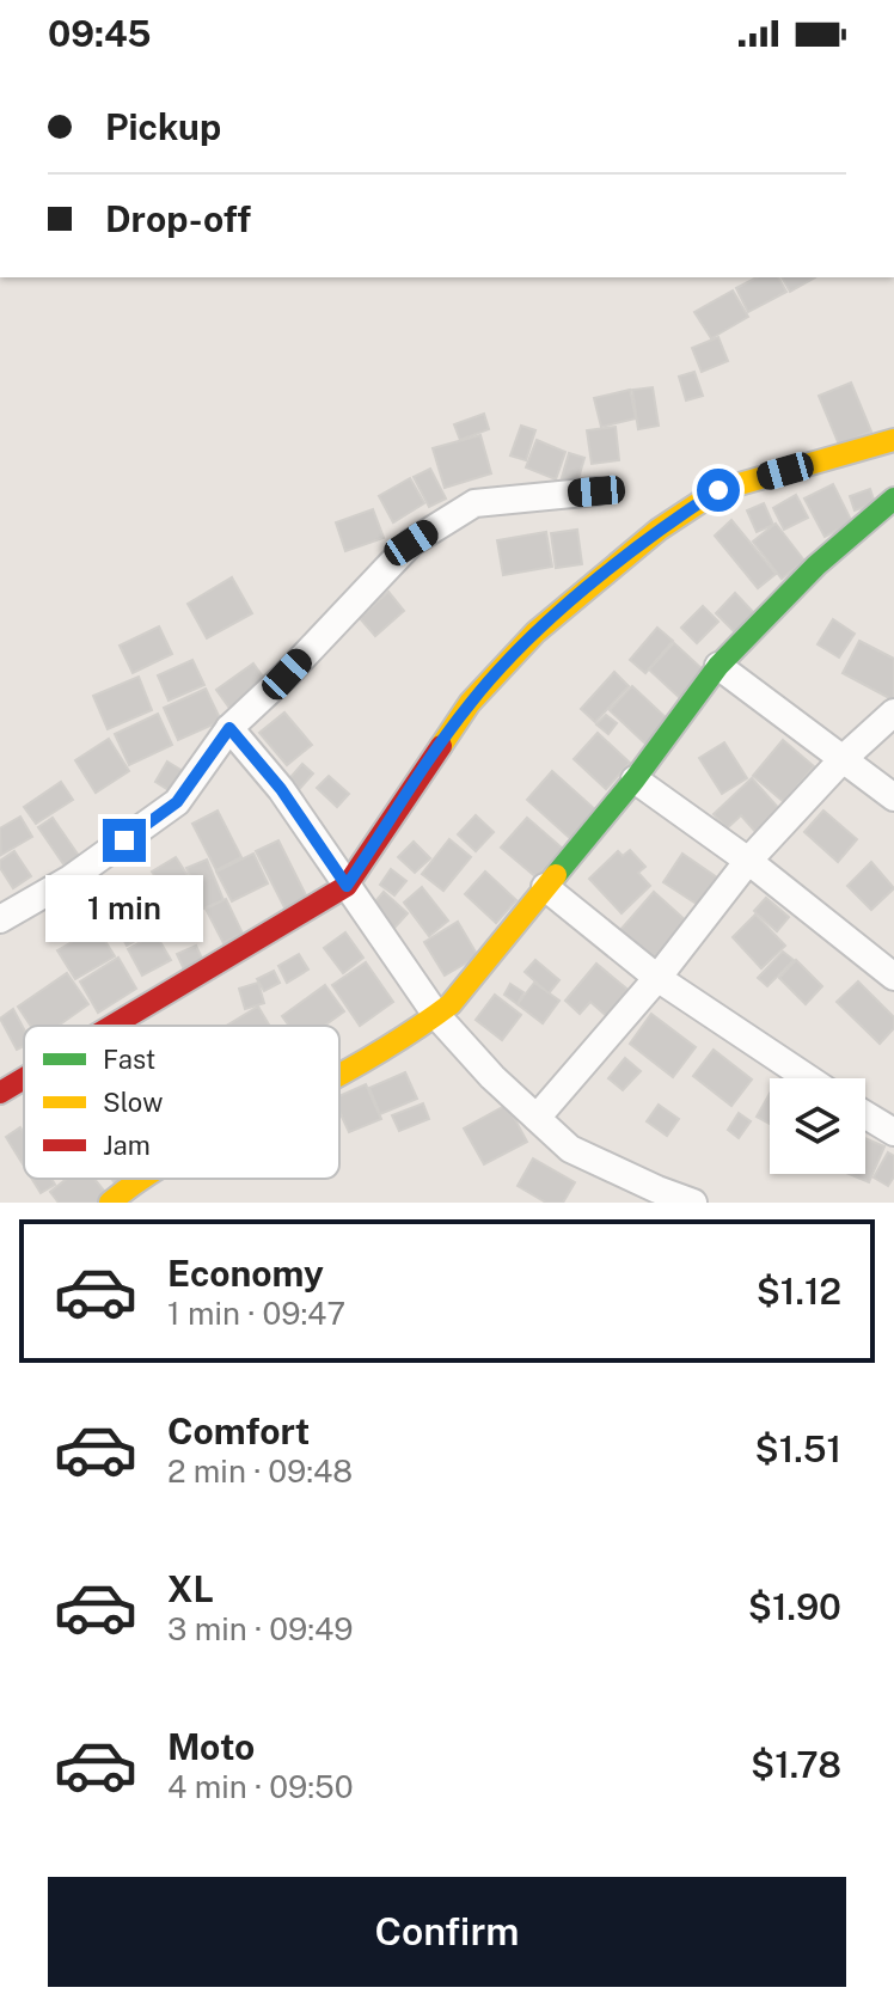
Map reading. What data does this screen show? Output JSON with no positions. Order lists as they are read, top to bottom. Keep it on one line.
{"legend":["Fast","Slow","Jam"],"page":{"status":"09:45","banner":["Pickup","Drop-off"],"bubble":"1 min","list":[{"name":"Economy","note":"1 min · 09:47","value":"$1.12"},{"name":"Comfort","note":"2 min · 09:48","value":"$1.51"},{"name":"XL","note":"3 min · 09:49","value":"$1.90"},{"name":"Moto","note":"4 min · 09:50","value":"$1.78"}],"buttons":"Confirm"}}
